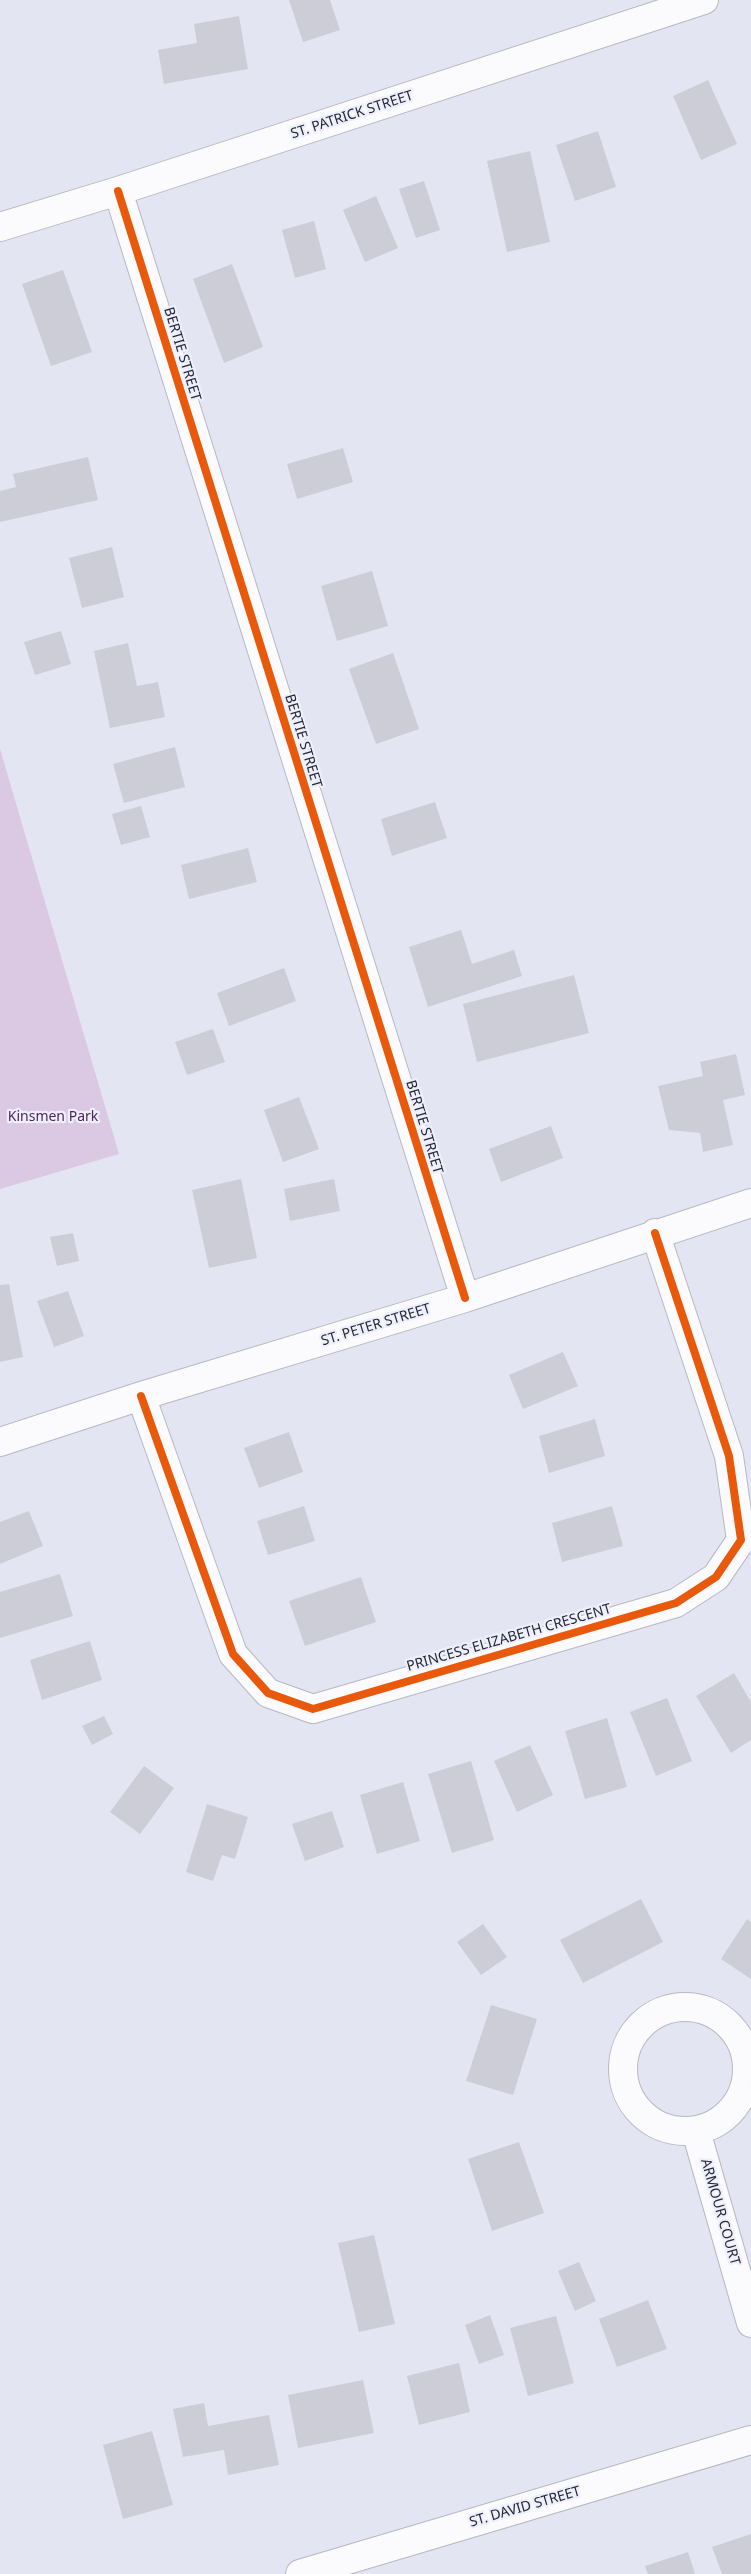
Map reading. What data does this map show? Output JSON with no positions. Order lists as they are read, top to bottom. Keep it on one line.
{"streets":{"street":["ST. PATRICK STREET","BERTIE STREET","ST. PETER STREET","PRINCESS ELIZABETH CRESCENT","ARMOUR COURT","ST. DAVID STREET"]},"crossings":[["ST. PATRICK STREET","BERTIE STREET"],["BERTIE STREET","ST. PETER STREET"],["ST. PETER STREET","PRINCESS ELIZABETH CRESCENT"]],"parks":["Kinsmen Park"]}
